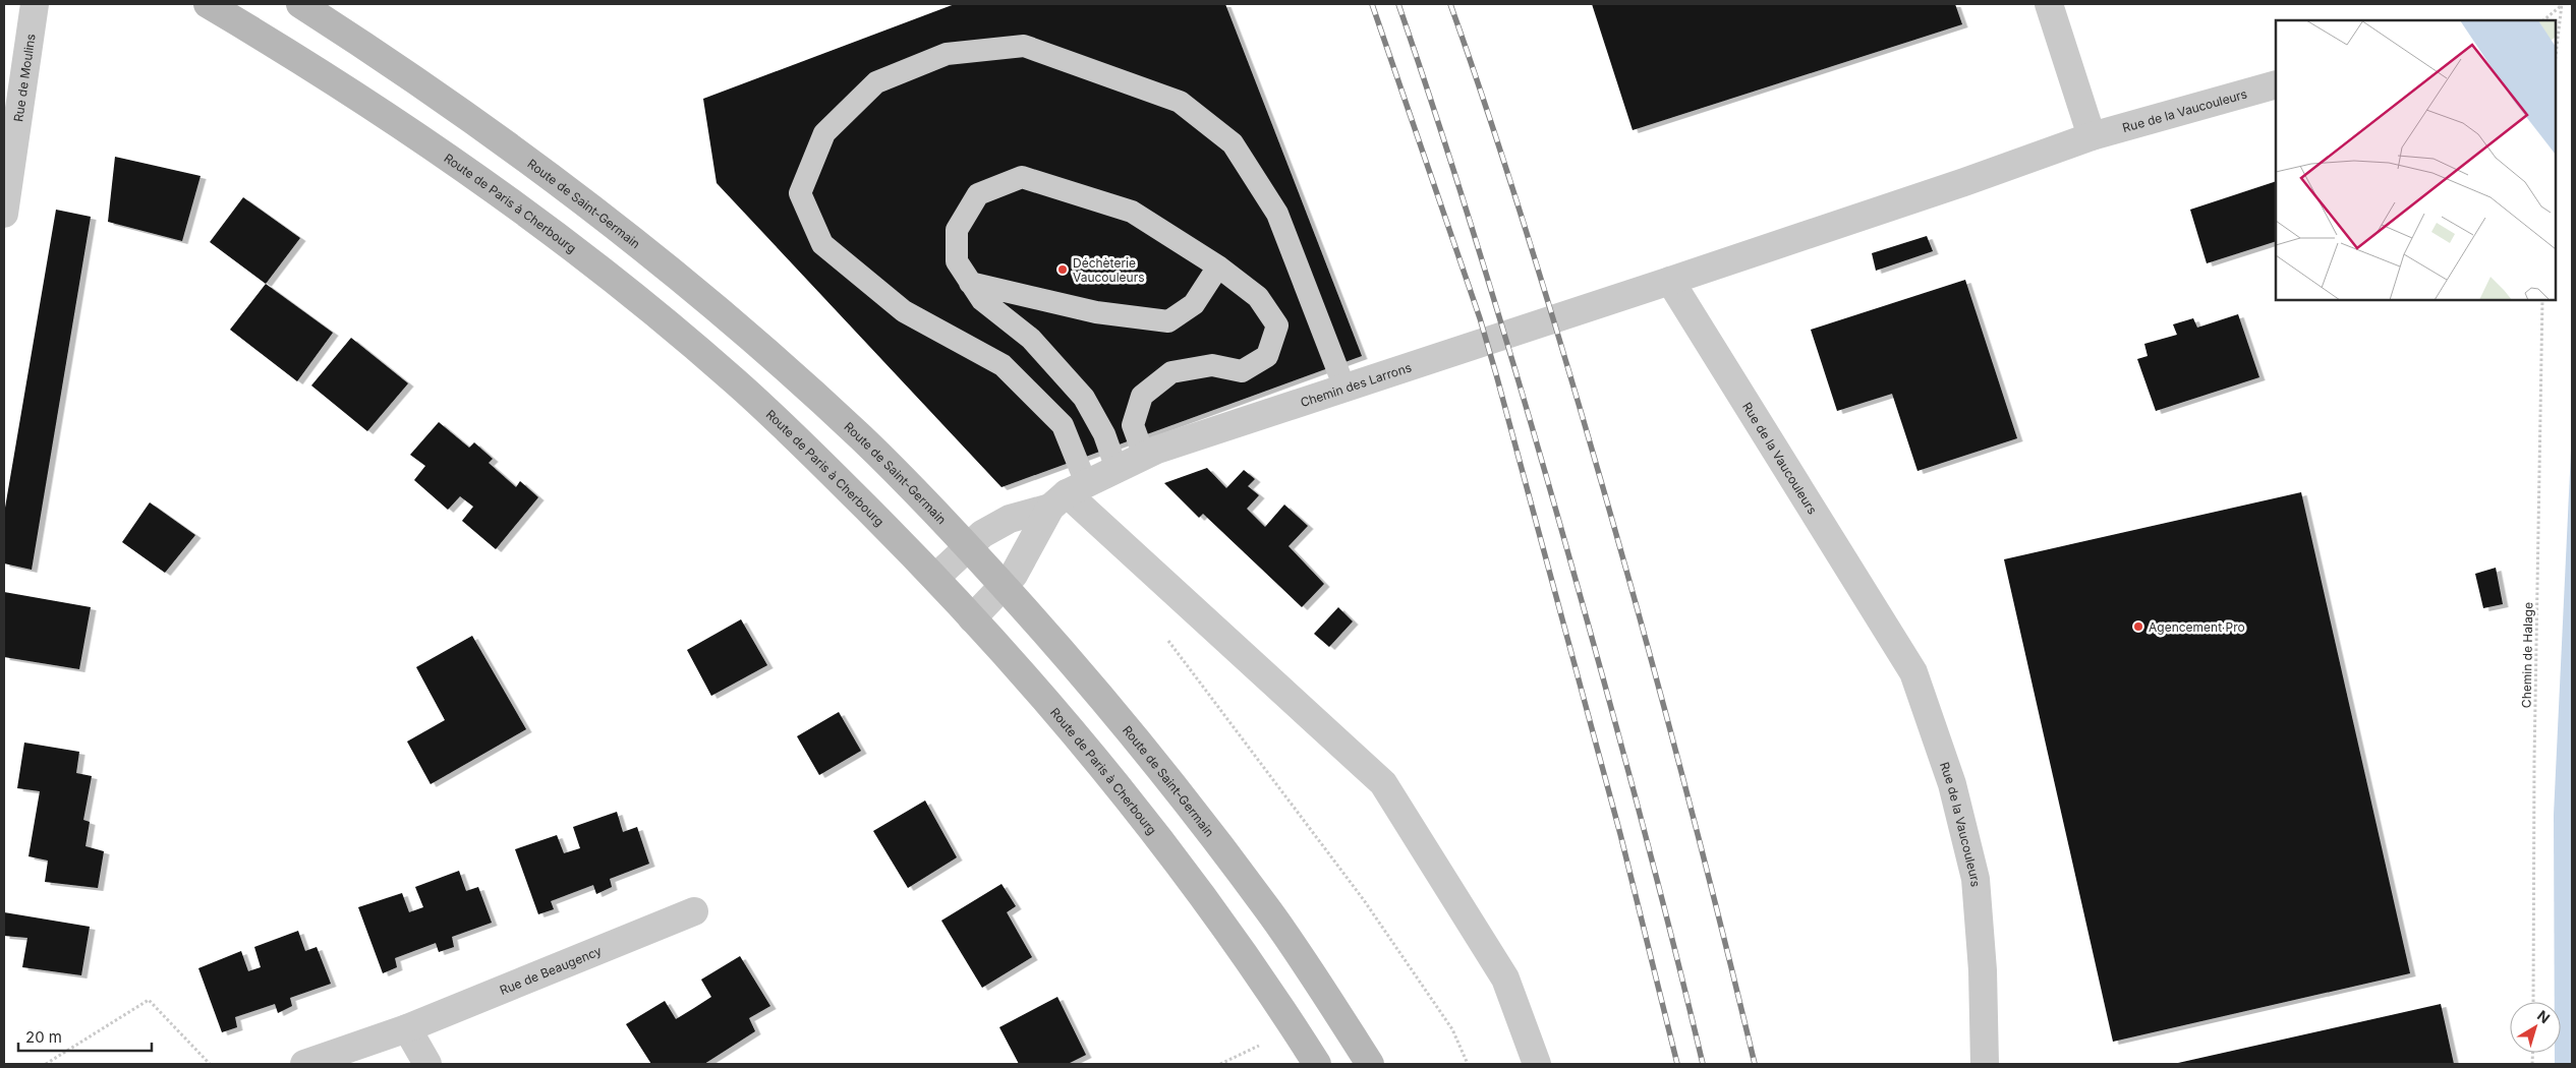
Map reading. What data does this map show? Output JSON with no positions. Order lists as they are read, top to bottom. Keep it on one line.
{"streets":{"main road":["Route de Paris à Cherbourg","Route de Saint-Germain"],"street":["Rue de Moulins","Rue de la Vaucouleurs","Chemin des Larrons","Rue de Beaugency"],"path":["Chemin de Halage"]},"crossings":[["Rue de la Vaucouleurs","Chemin des Larrons"],["Route de Paris à Cherbourg","Chemin des Larrons"],["Route de Saint-Germain","Chemin des Larrons"]],"places":["Déchèterie Vaucouleurs","Agencement Pro"],"scale_bar":"20 m","north":"top right"}
